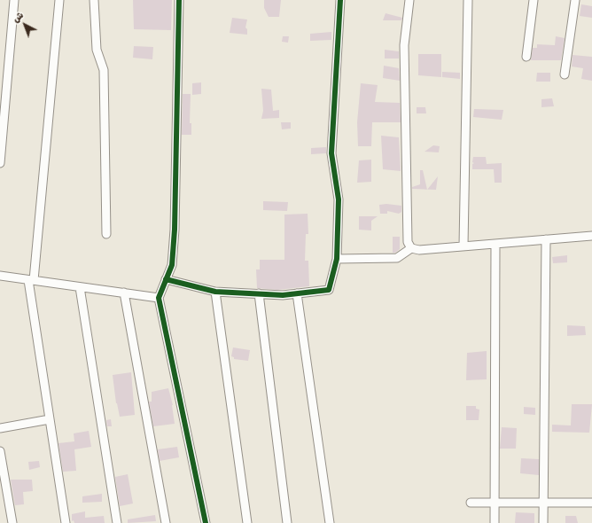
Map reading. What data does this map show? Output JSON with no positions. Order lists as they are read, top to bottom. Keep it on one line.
{"north":"top left"}
